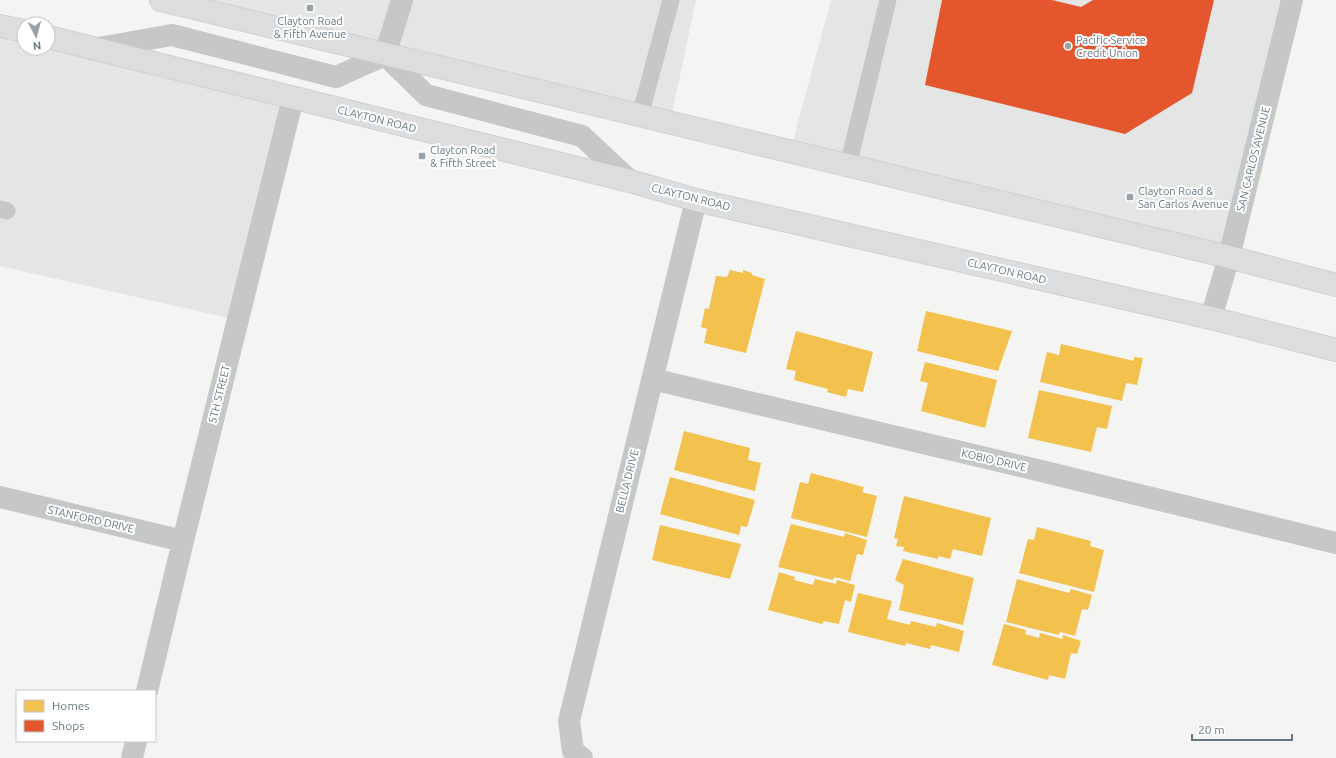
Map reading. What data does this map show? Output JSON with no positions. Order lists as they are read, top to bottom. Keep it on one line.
{"streets":{"main road":["CLAYTON ROAD"],"street":["SAN CARLOS AVENUE","5TH STREET","KOBIO DRIVE","BELLA DRIVE","STANFORD DRIVE"]},"crossings":[["CLAYTON ROAD","SAN CARLOS AVENUE"],["CLAYTON ROAD","5TH STREET"],["CLAYTON ROAD","BELLA DRIVE"],["5TH STREET","STANFORD DRIVE"],["KOBIO DRIVE","BELLA DRIVE"]],"places":{"transit":["Clayton Road & Fifth Avenue","Clayton Road & Fifth Street","Clayton Road & San Carlos Avenue"],"other":["Pacific Service Credit Union"]},"legend":["Homes","Shops"],"scale_bar":"20 m","north":"bottom"}
